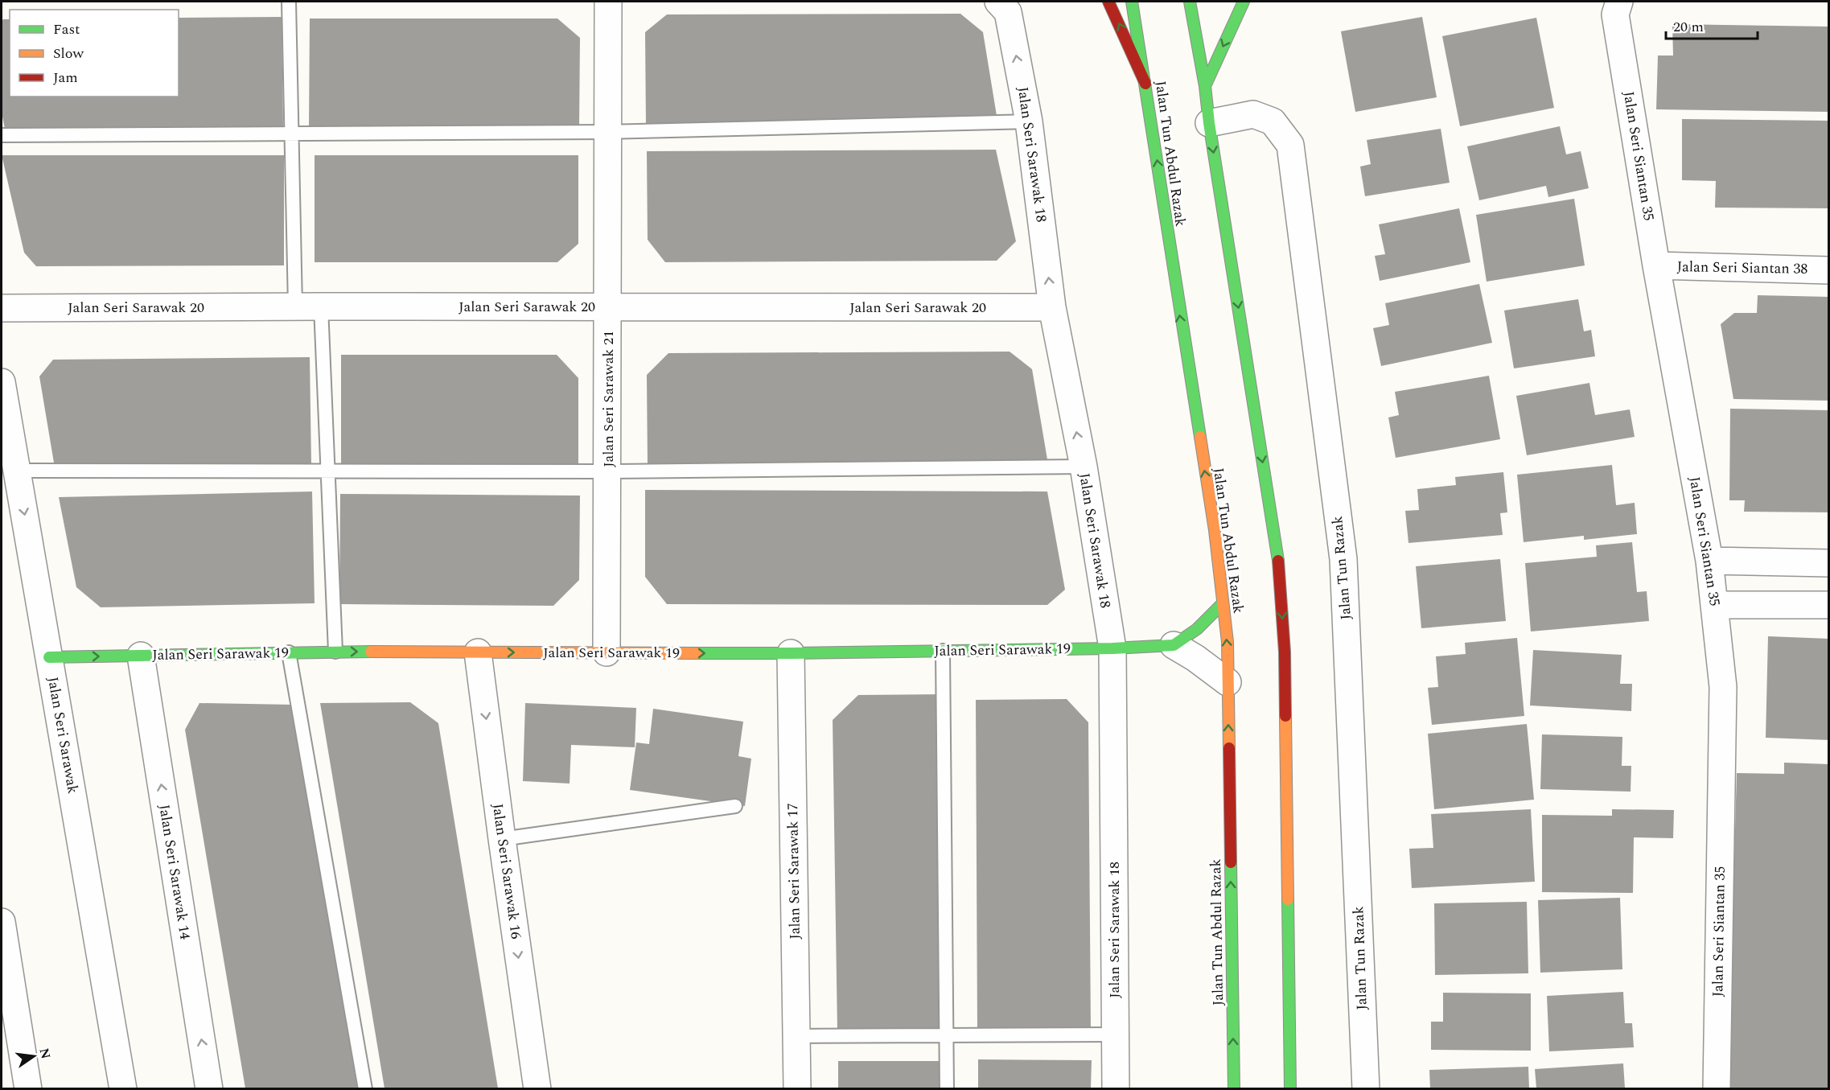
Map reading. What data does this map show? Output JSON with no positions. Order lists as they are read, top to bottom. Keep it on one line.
{"streets":{"main road":["Jalan Tun Abdul Razak","Jalan Seri Sarawak 19"],"street":["Jalan Seri Sarawak 18","Jalan Seri Siantan 35","Jalan Seri Siantan 38","Jalan Seri Sarawak 20","Jalan Seri Sarawak 21","Jalan Tun Razak","Jalan Seri Sarawak","Jalan Seri Sarawak 16","Jalan Seri Sarawak 17","Jalan Seri Sarawak 14"]},"crossings":[["Jalan Seri Sarawak 18","Jalan Seri Sarawak 20"],["Jalan Seri Sarawak 18","Jalan Seri Sarawak 19"],["Jalan Seri Siantan 35","Jalan Seri Siantan 38"],["Jalan Seri Sarawak 20","Jalan Seri Sarawak 21"],["Jalan Seri Sarawak 21","Jalan Seri Sarawak 19"],["Jalan Seri Sarawak 19","Jalan Seri Sarawak"],["Jalan Seri Sarawak 19","Jalan Seri Sarawak 16"],["Jalan Seri Sarawak 19","Jalan Seri Sarawak 17"],["Jalan Seri Sarawak 19","Jalan Seri Sarawak 14"]],"one_way":["Jalan Seri Sarawak 18","Jalan Seri Sarawak 19","Jalan Seri Sarawak 16"],"legend":["Fast","Slow","Jam"],"scale_bar":"20 m","north":"right"}
